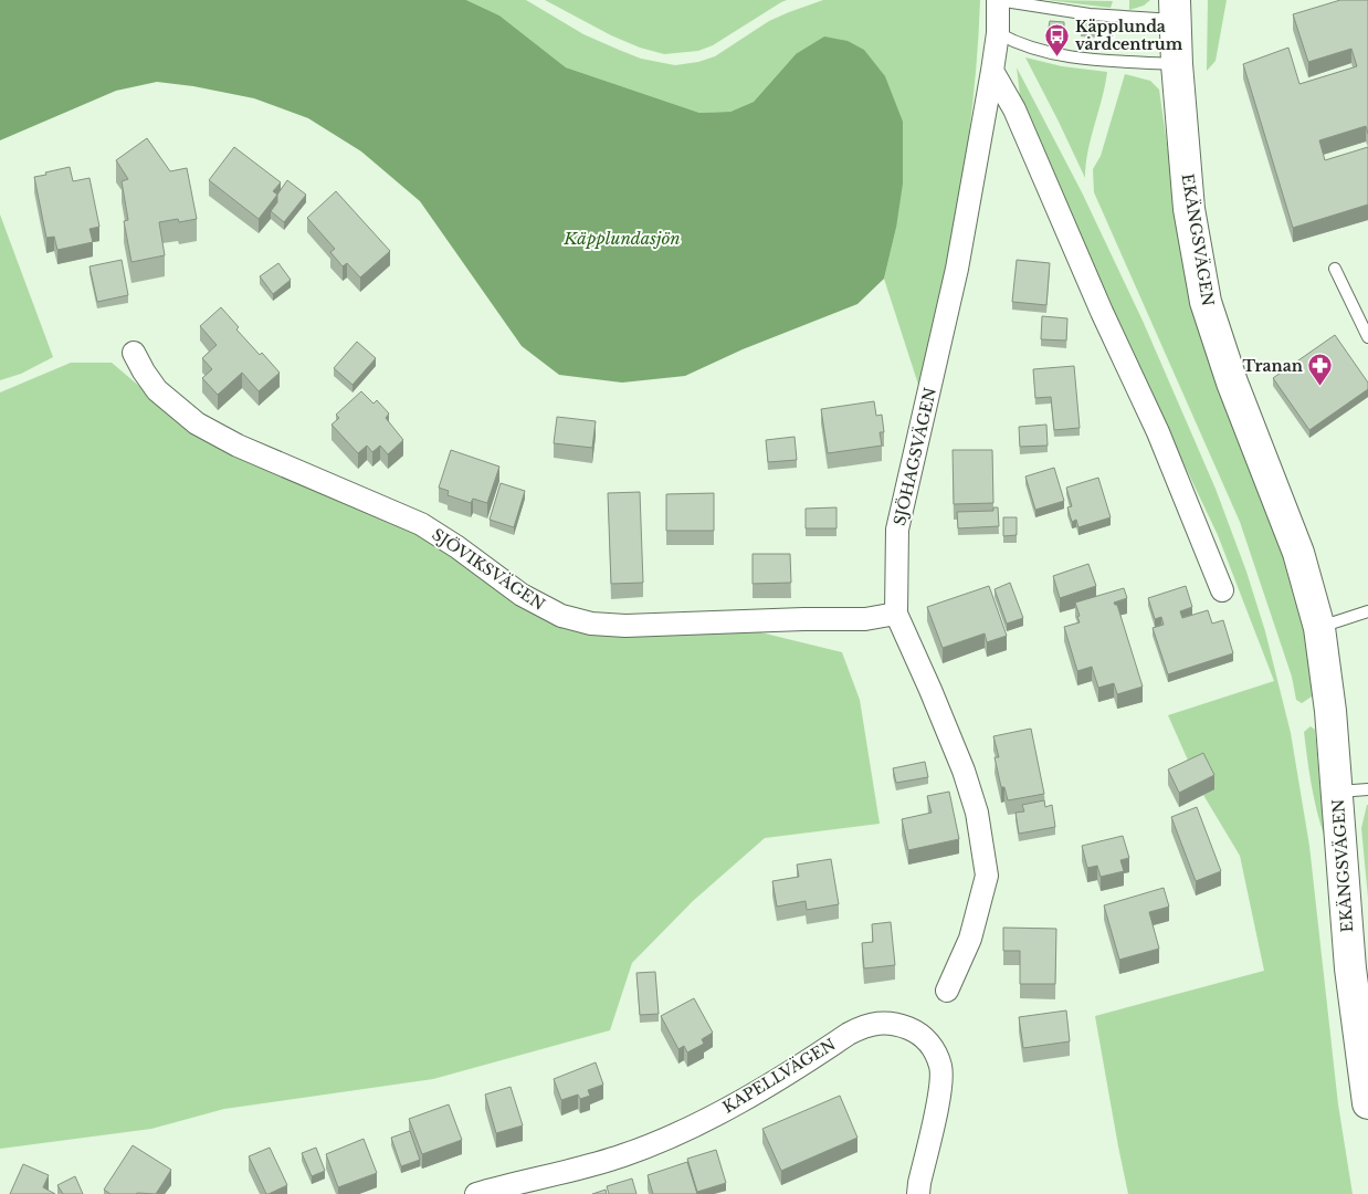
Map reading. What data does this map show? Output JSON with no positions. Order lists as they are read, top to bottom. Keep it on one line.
{"streets":{"street":["EKÄNGSVÄGEN","SJÖHAGSVÄGEN","SJÖVIKSVÄGEN","KAPELLVÄGEN"]},"crossings":[["SJÖHAGSVÄGEN","SJÖVIKSVÄGEN"]],"water":["Käpplundasjön"],"places":{"bus stop":["Käpplunda vårdcentrum"],"pharmacy":["Tranan"]}}
